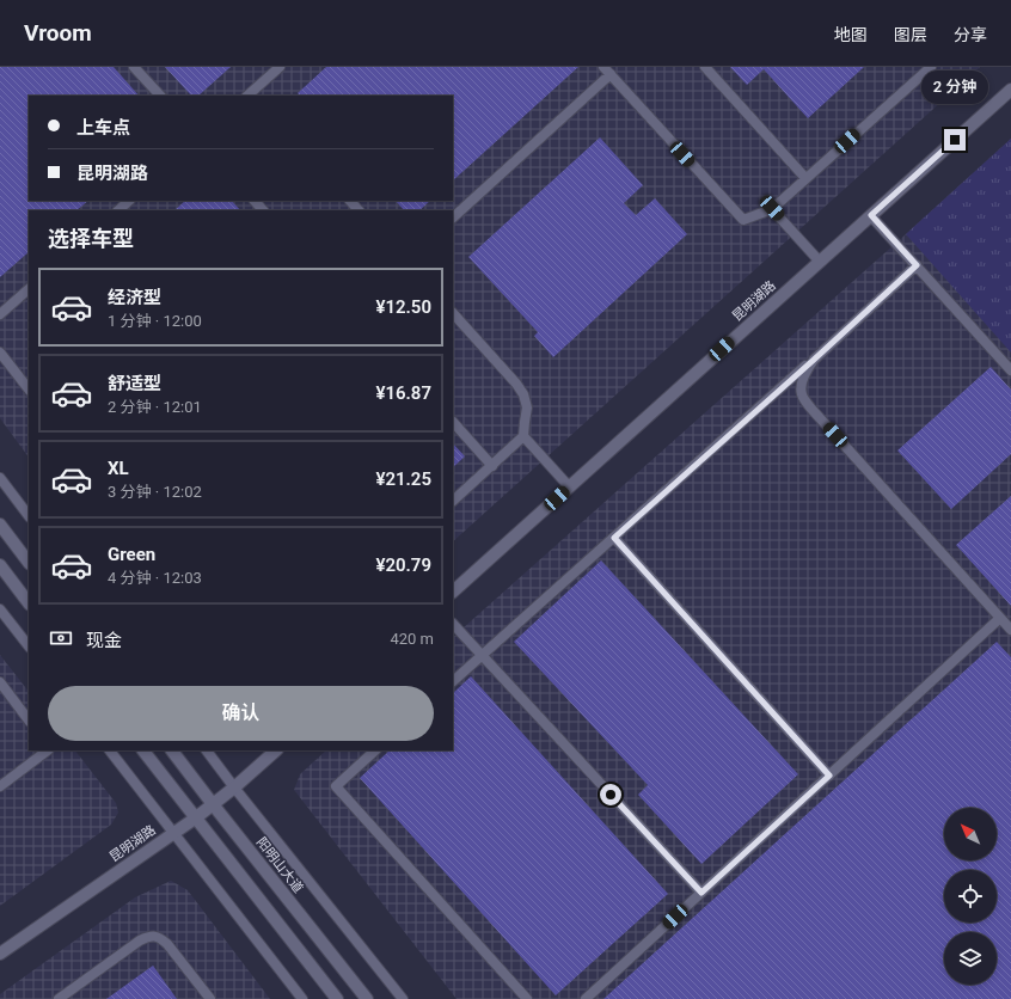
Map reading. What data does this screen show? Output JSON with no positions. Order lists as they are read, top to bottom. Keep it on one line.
{"streets":{"street":["昆明湖路","阳明山大道"]},"crossings":[["昆明湖路","阳明山大道"]],"north":"top left","page":{"header":"Vroom","nav":["地图","图层","分享"],"bubble":"2 分钟","banner":["上车点","昆明湖路"],"heading":"选择车型","list":[{"name":"经济型","note":"1 分钟 · 12:00","value":"¥12.50"},{"name":"舒适型","note":"2 分钟 · 12:01","value":"¥16.87"},{"name":"XL","note":"3 分钟 · 12:02","value":"¥21.25"},{"name":"Green","note":"4 分钟 · 12:03","value":"¥20.79"}],"pay":["现金","420 m"],"buttons":"确认"}}
